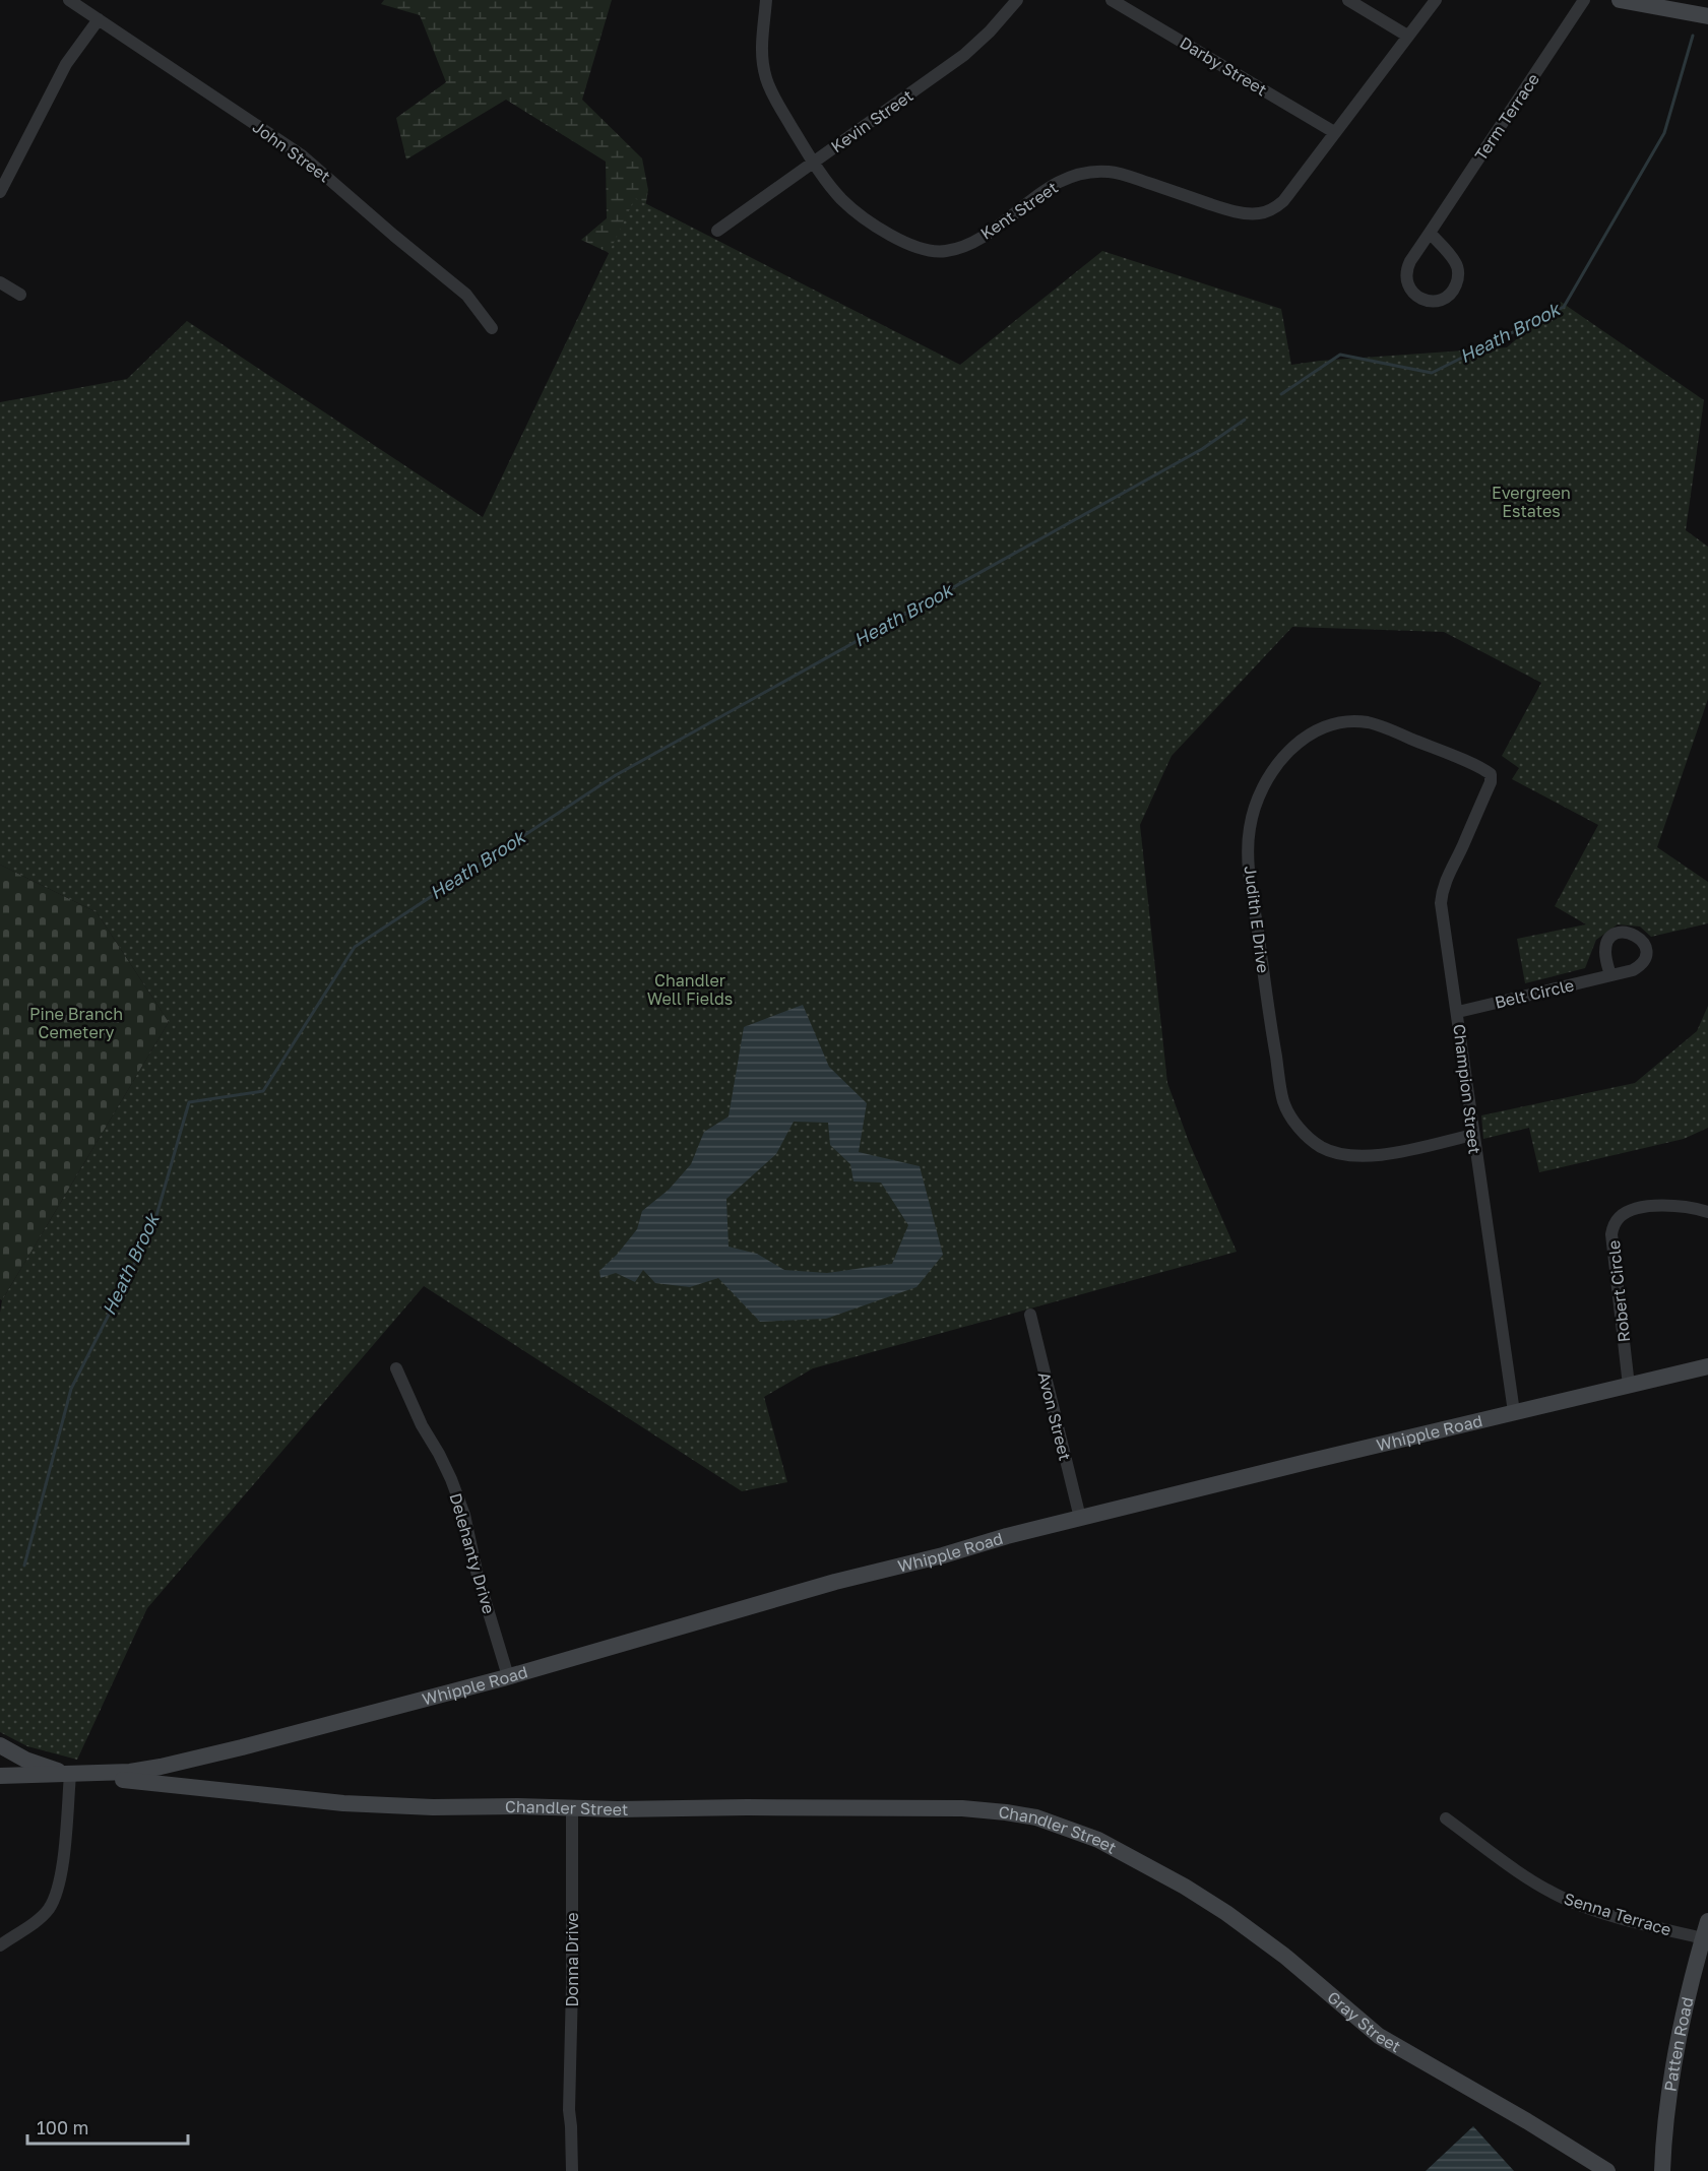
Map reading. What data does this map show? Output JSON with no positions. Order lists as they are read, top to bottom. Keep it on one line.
{"streets":{"street":["Darby Street","Term Terrace","Kevin Street","John Street","Kent Street","Judith E Drive","Belt Circle","Champion Street","Robert Circle","Avon Street","Whipple Road","Delehanty Drive","Chandler Street","Senna Terrace","Donna Drive","Gray Street","Patten Road"]},"crossings":[["Darby Street","Kent Street"],["Kevin Street","Kent Street"],["Judith E Drive","Champion Street"],["Belt Circle","Champion Street"],["Champion Street","Whipple Road"],["Robert Circle","Whipple Road"],["Avon Street","Whipple Road"],["Whipple Road","Delehanty Drive"],["Whipple Road","Chandler Street"],["Chandler Street","Donna Drive"],["Chandler Street","Gray Street"],["Senna Terrace","Patten Road"]],"water":["Heath Brook"],"parks":["Evergreen Estates","Chandler Well Fields","Pine Branch Cemetery"],"scale_bar":"100 m"}
